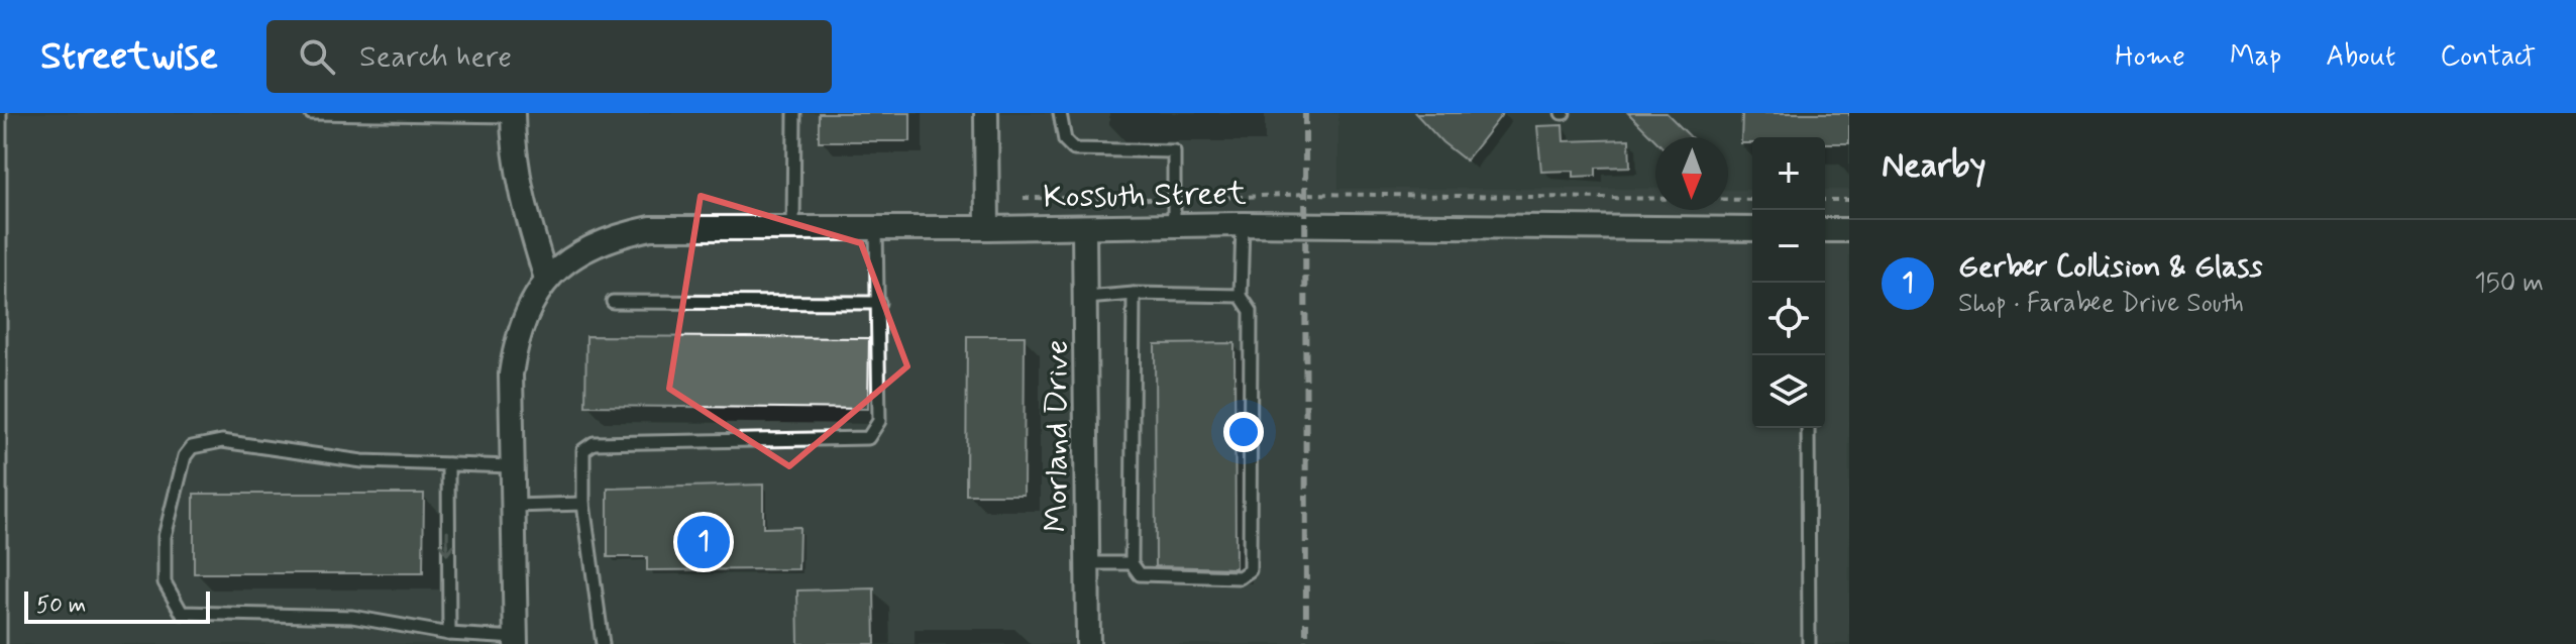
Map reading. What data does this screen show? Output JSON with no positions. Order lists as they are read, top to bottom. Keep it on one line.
{"streets":{"street":["Kossuth Street","Morland Drive"]},"crossings":[["Kossuth Street","Morland Drive"]],"scale_bar":"50 m","north":"bottom","page":{"header":"Streetwise","search":"Search here","nav":["Home","Map","About","Contact"],"heading":"Nearby","map_buttons":["+","−"],"list":[{"mark":"1","name":"Gerber Collision & Glass","note":"Shop · Farabee Drive South","value":"150 m"}],"pins":"1","scale":"50 m"}}
